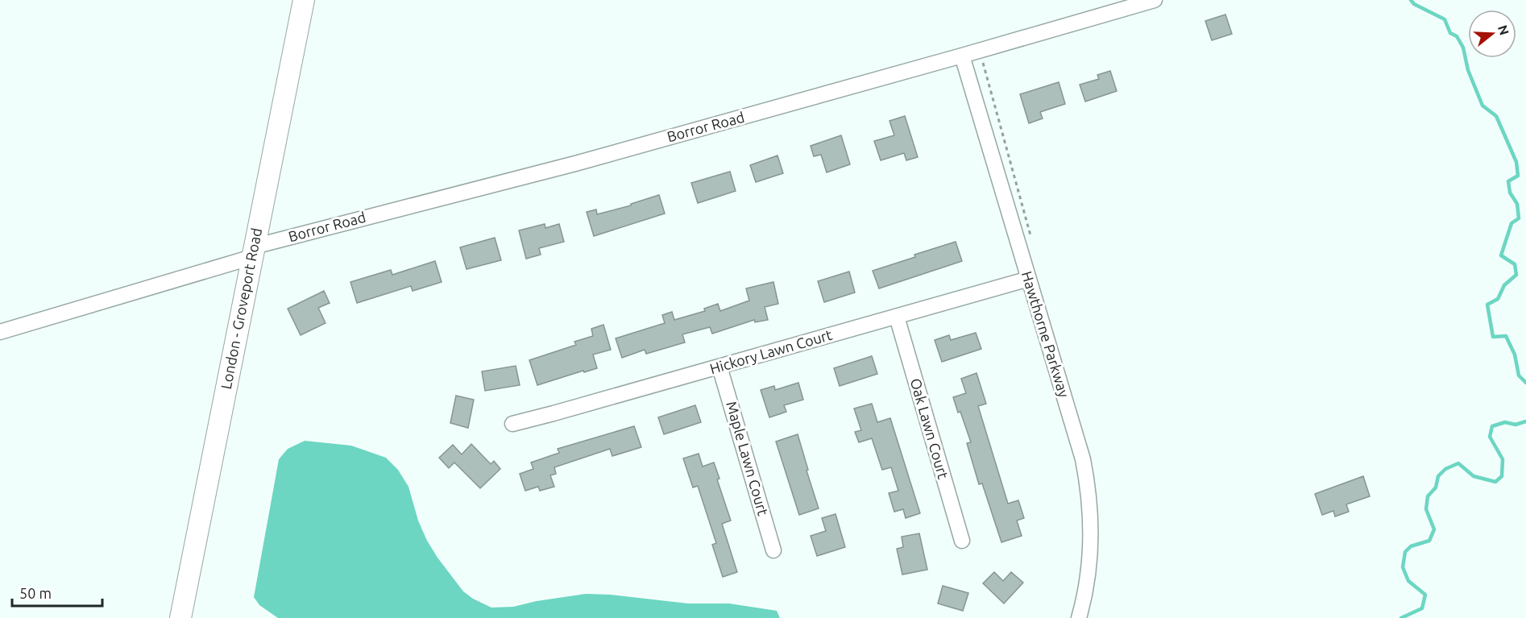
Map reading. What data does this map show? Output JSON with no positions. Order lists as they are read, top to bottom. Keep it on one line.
{"streets":{"main road":["London - Groveport Road"],"street":["Borror Road","Hawthorne Parkway","Hickory Lawn Court","Oak Lawn Court","Maple Lawn Court"]},"crossings":[["Borror Road","London - Groveport Road"],["Borror Road","Hawthorne Parkway"],["Hawthorne Parkway","Hickory Lawn Court"],["Hickory Lawn Court","Oak Lawn Court"],["Hickory Lawn Court","Maple Lawn Court"]],"scale_bar":"50 m","north":"right"}
